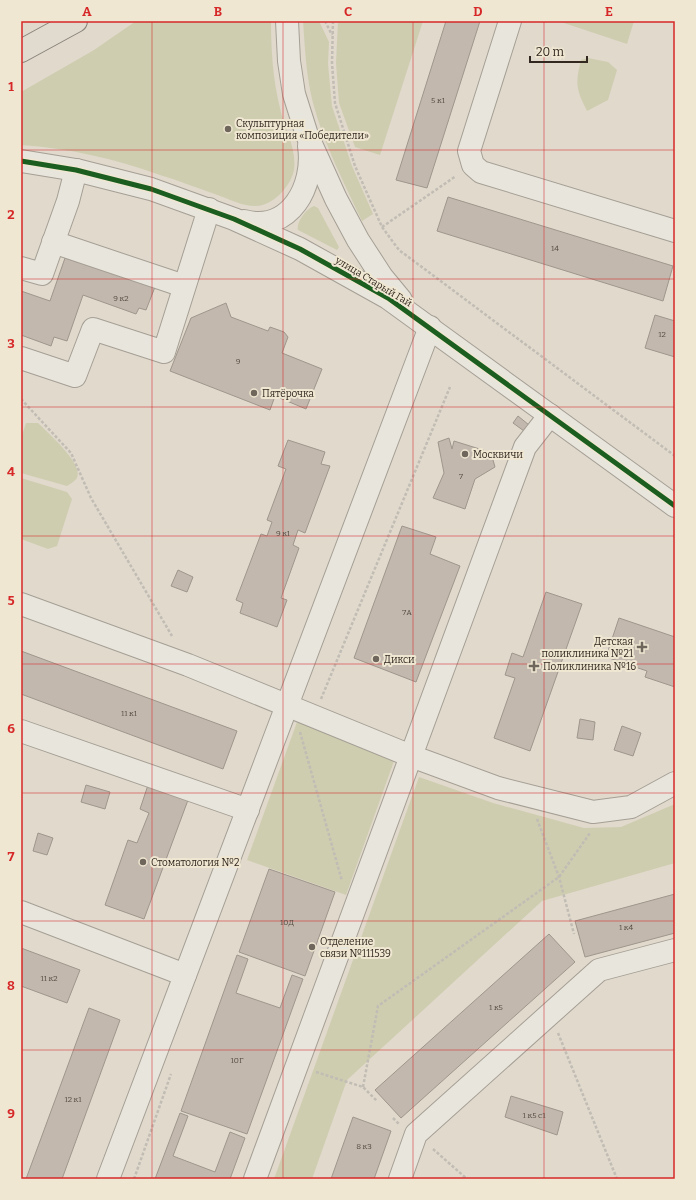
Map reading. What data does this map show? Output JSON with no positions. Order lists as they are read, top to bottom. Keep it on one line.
{"streets":{"street":["улица Старый Гай"]},"places":{"other":["Скульптурная композиция «Победители»","Пятёрочка","Москвичи","Дикси","Стоматология №2","Отделение связи №111539"],"health":["Детская поликлиника №21","Поликлиника №16"]},"house_numbers":["5 к1","14","9 к2","12","9","7","9 к1","7А","11 к1","10Д","1 к4","11 к2","1 к5","10Г","12 к1","1 к5 с1","8 к3"],"scale_bar":"20 m","grid":{"columns":["A","B","C","D","E"],"rows":["1","2","3","4","5","6","7","8","9"]}}
